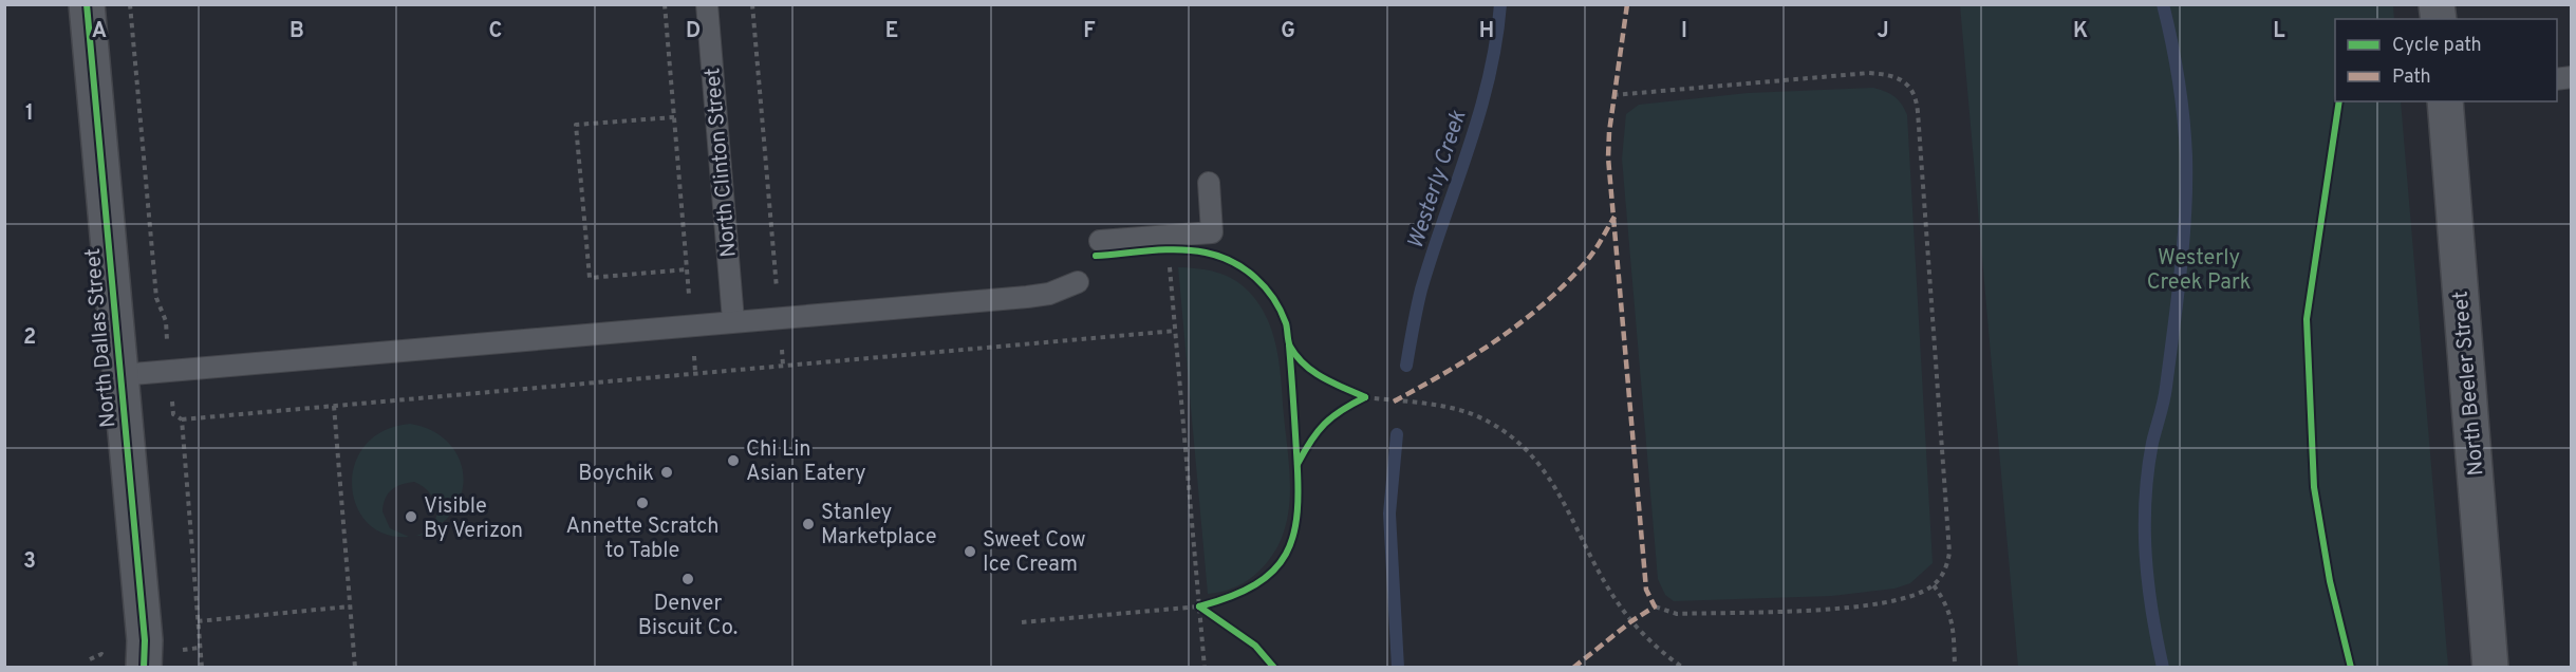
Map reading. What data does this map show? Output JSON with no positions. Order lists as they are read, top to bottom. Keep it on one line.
{"streets":{"street":["North Dallas Street","North Beeler Street"],"lane":["North Clinton Street"]},"water":["Westerly Creek"],"parks":["Westerly Creek Park"],"places":["Chi Lin Asian Eatery","Boychik","Annette Scratch to Table","Visible By Verizon","Stanley Marketplace","Sweet Cow Ice Cream","Denver Biscuit Co."],"legend":["Cycle path","Path"],"grid":{"columns":["A","B","C","D","E","F","G","H","I","J","K","L"],"rows":["1","2","3"]}}
